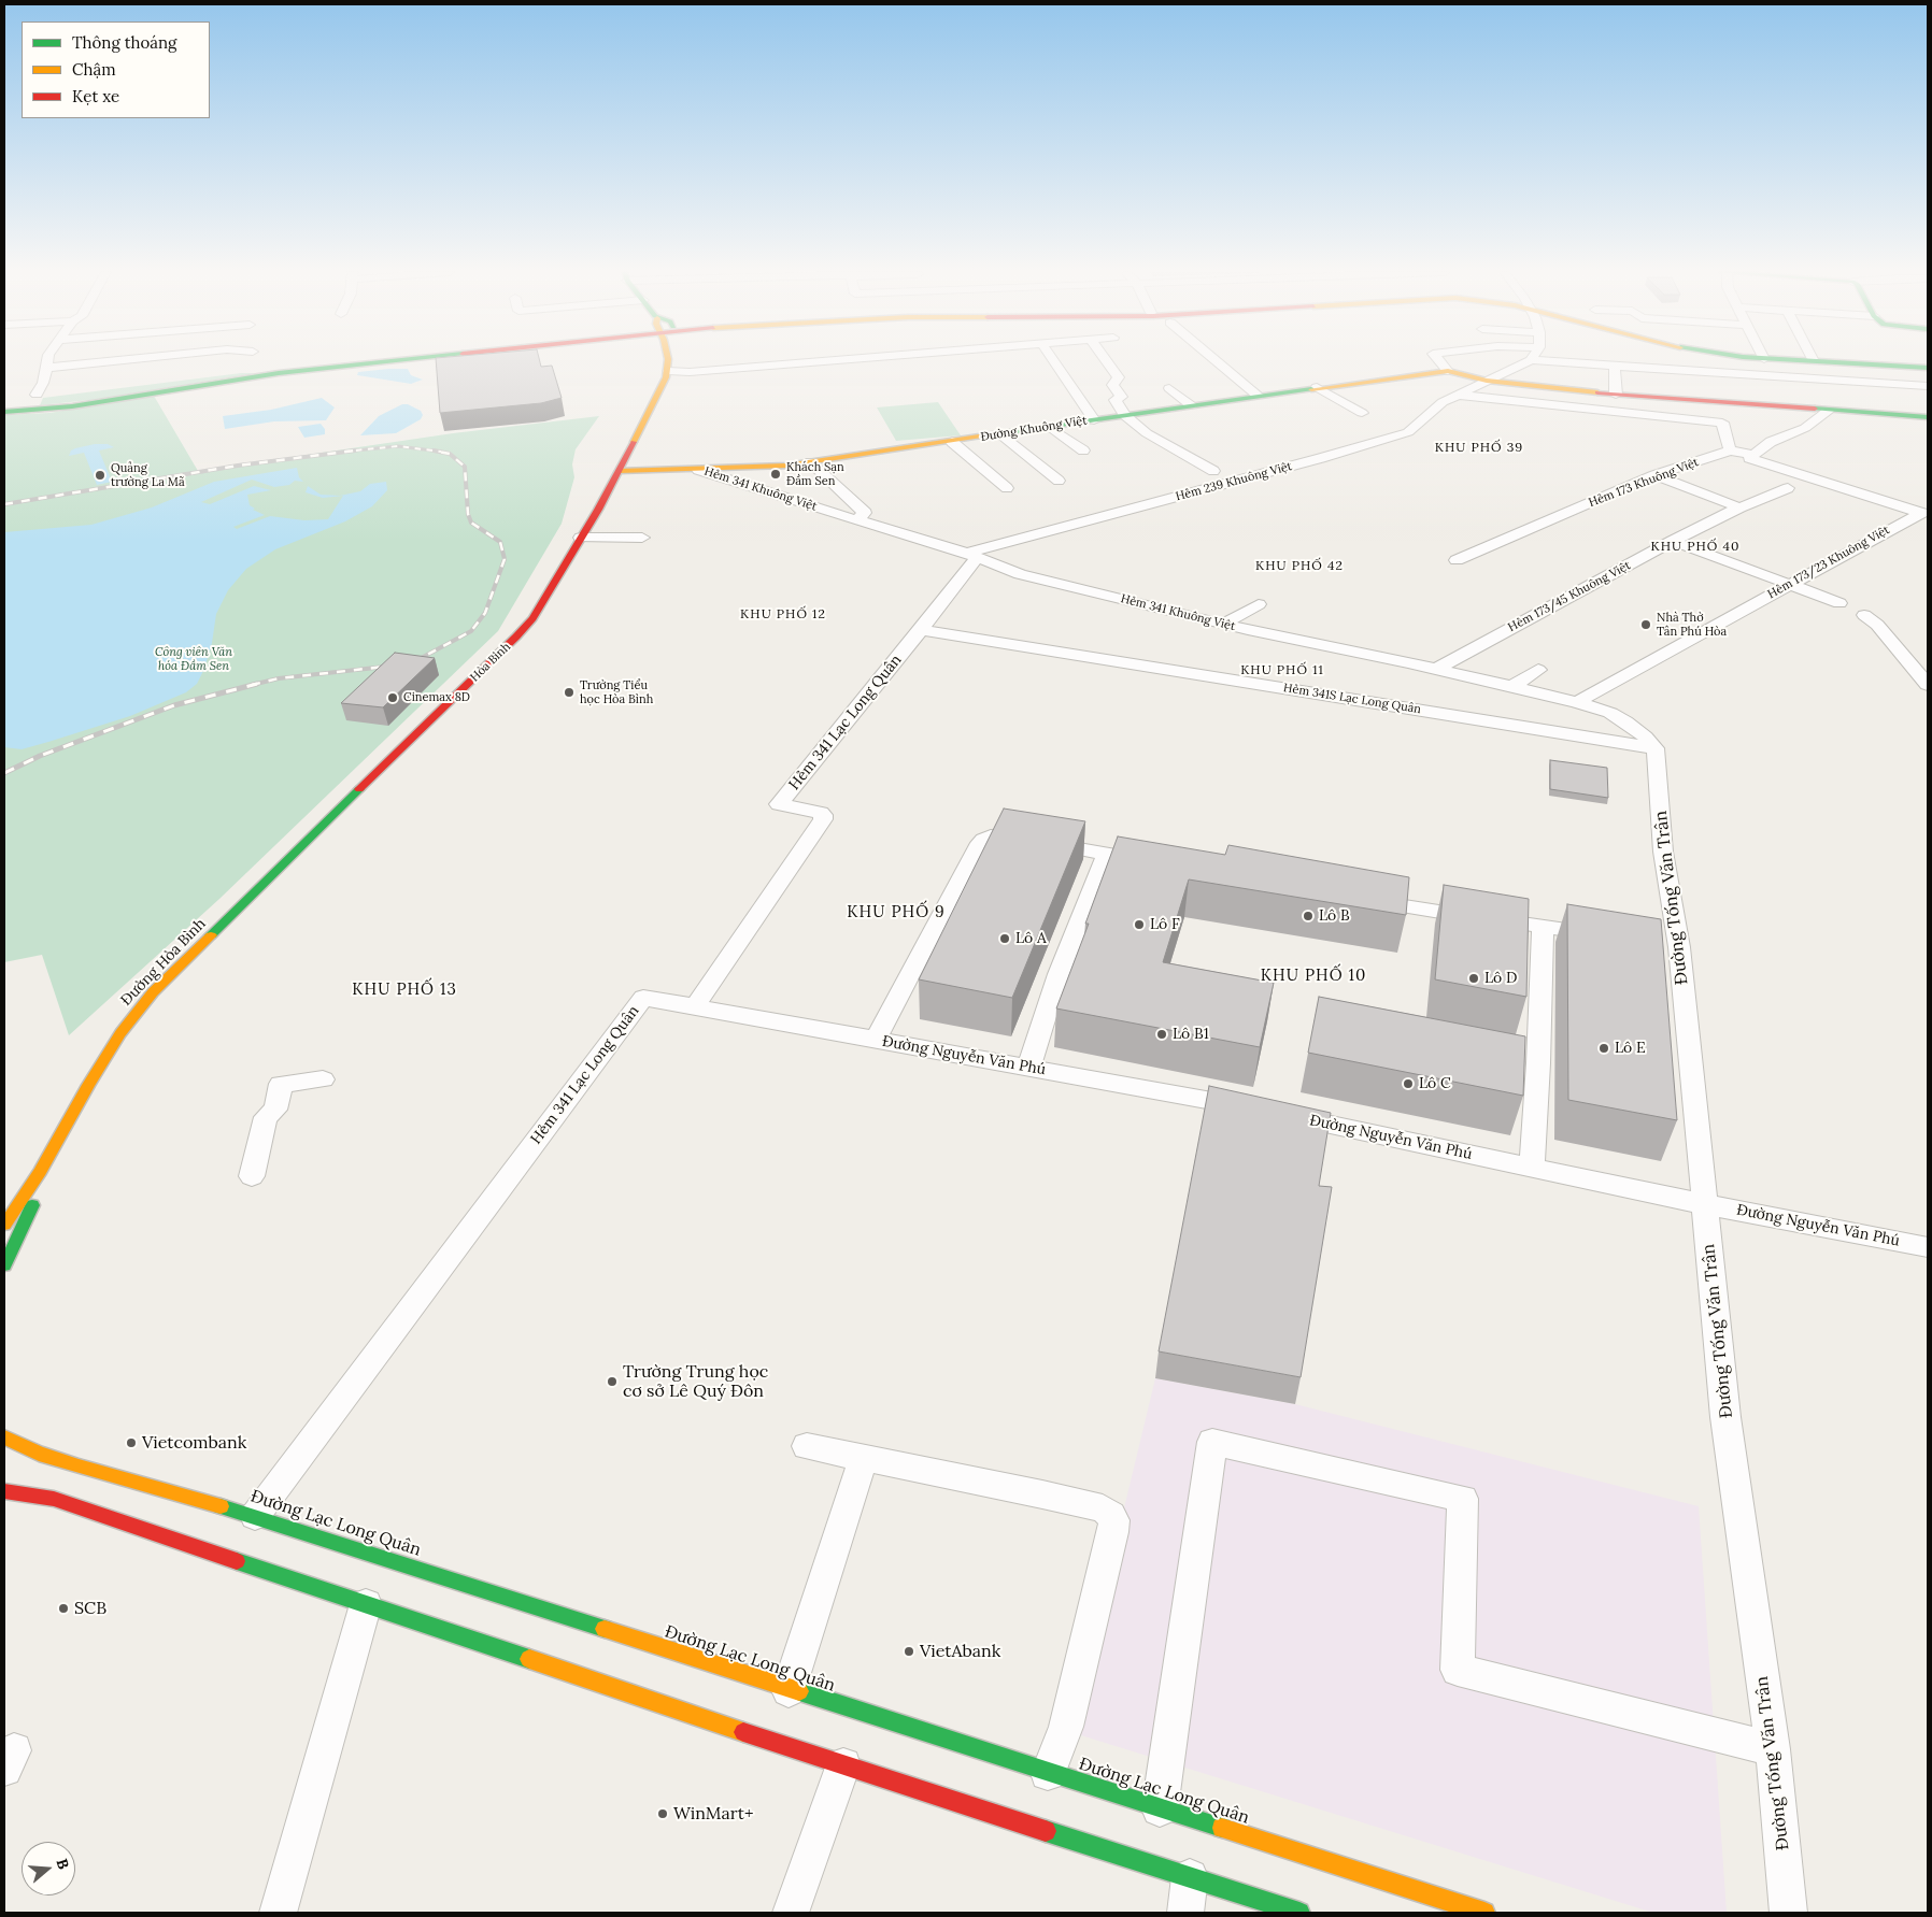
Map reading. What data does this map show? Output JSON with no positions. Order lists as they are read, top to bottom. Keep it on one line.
{"streets":{"street":["Đường Khuông Việt","Hẻm 239 Khuông Việt","Hẻm 173 Khuông Việt","Hẻm 341 Khuông Việt","Hẻm 173/23 Khuông Việt","Hẻm 173/45 Khuông Việt","Hòa Bình","Hẻm 341S Lạc Long Quân","Hẻm 341 Lạc Long Quân","Đường Tống Văn Trân","Đường Hòa Bình","Đường Nguyễn Văn Phú","Đường Lạc Long Quân"]},"crossings":[["Đường Khuông Việt","Hẻm 341 Khuông Việt"],["Đường Khuông Việt","Hòa Bình"],["Hẻm 239 Khuông Việt","Hẻm 341 Khuông Việt"],["Hẻm 239 Khuông Việt","Hẻm 341 Lạc Long Quân"],["Hẻm 173 Khuông Việt","Hẻm 173/23 Khuông Việt"],["Hẻm 341 Khuông Việt","Hẻm 173/23 Khuông Việt"],["Hẻm 341 Khuông Việt","Hẻm 173/45 Khuông Việt"],["Hẻm 341 Khuông Việt","Hẻm 341S Lạc Long Quân"],["Hẻm 341 Khuông Việt","Hẻm 341 Lạc Long Quân"],["Hẻm 341 Khuông Việt","Đường Tống Văn Trân"],["Hòa Bình","Đường Hòa Bình"],["Hẻm 341S Lạc Long Quân","Hẻm 341 Lạc Long Quân"],["Hẻm 341S Lạc Long Quân","Đường Tống Văn Trân"],["Hẻm 341 Lạc Long Quân","Đường Nguyễn Văn Phú"],["Hẻm 341 Lạc Long Quân","Đường Lạc Long Quân"],["Đường Tống Văn Trân","Đường Nguyễn Văn Phú"]],"districts":["KHU PHỐ 39","KHU PHỐ 40","KHU PHỐ 42","KHU PHỐ 12","KHU PHỐ 11","KHU PHỐ 9","KHU PHỐ 10","KHU PHỐ 13"],"parks":["Công viên Văn hóa Đầm Sen"],"places":["Khách Sạn Đầm Sen","Quảng trường La Mã","Nhà Thờ Tân Phú Hòa","Trường Tiểu học Hòa Bình","Cinemax 8D","Lô B","Lô F","Lô A","Lô D","Lô B1","Lô E","Lô C","Trường Trung học cơ sở Lê Quý Đôn","Vietcombank","SCB","VietAbank","WinMart+"],"legend":["Thông thoáng","Chậm","Kẹt xe"],"north":"right"}
